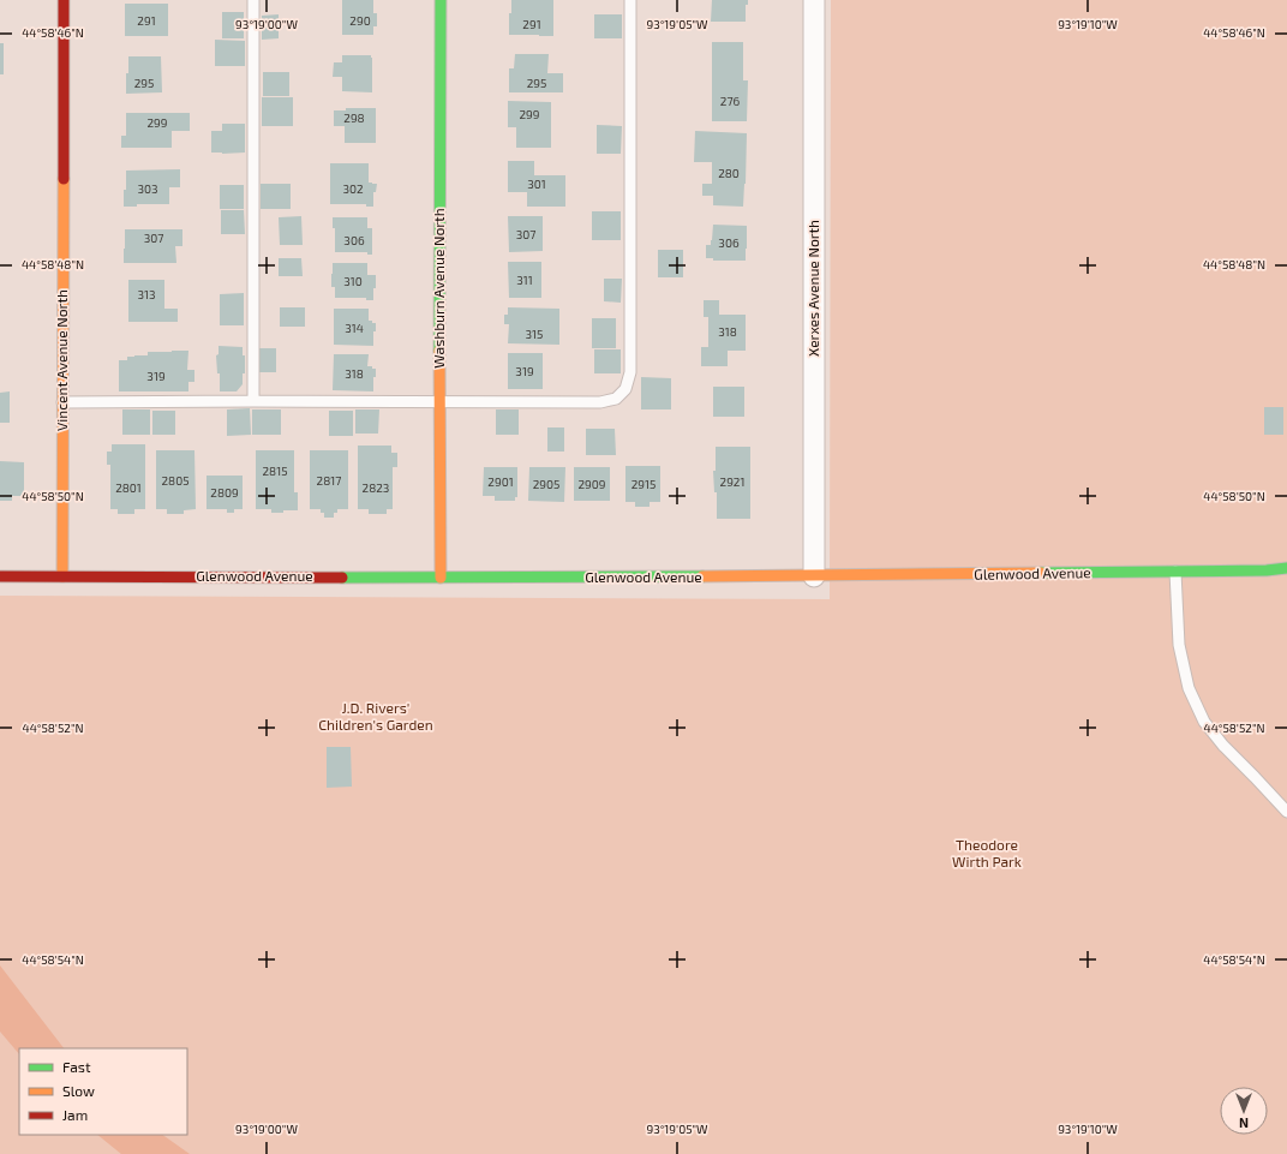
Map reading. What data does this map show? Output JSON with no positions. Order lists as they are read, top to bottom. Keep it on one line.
{"streets":{"street":["Washburn Avenue North","Xerxes Avenue North","Vincent Avenue North","Glenwood Avenue"]},"crossings":[["Washburn Avenue North","Glenwood Avenue"],["Xerxes Avenue North","Glenwood Avenue"],["Vincent Avenue North","Glenwood Avenue"]],"parks":["J.D. Rivers' Children's Garden","Theodore Wirth Park"],"house_numbers":["291","290","291","295","295","276","299","298","299","280","301","303","302","307","307","306","306","311","310","313","314","318","315","319","318","319","2815","2805","2817","2901","2921","2905","2909","2915","2801","2823","2809"],"legend":["Fast","Slow","Jam"],"north":"bottom","coordinates":["93°19'00\"W","93°19'05\"W","93°19'10\"W","44°58'46\"N","44°58'48\"N","44°58'50\"N","44°58'52\"N","44°58'54\"N"]}
